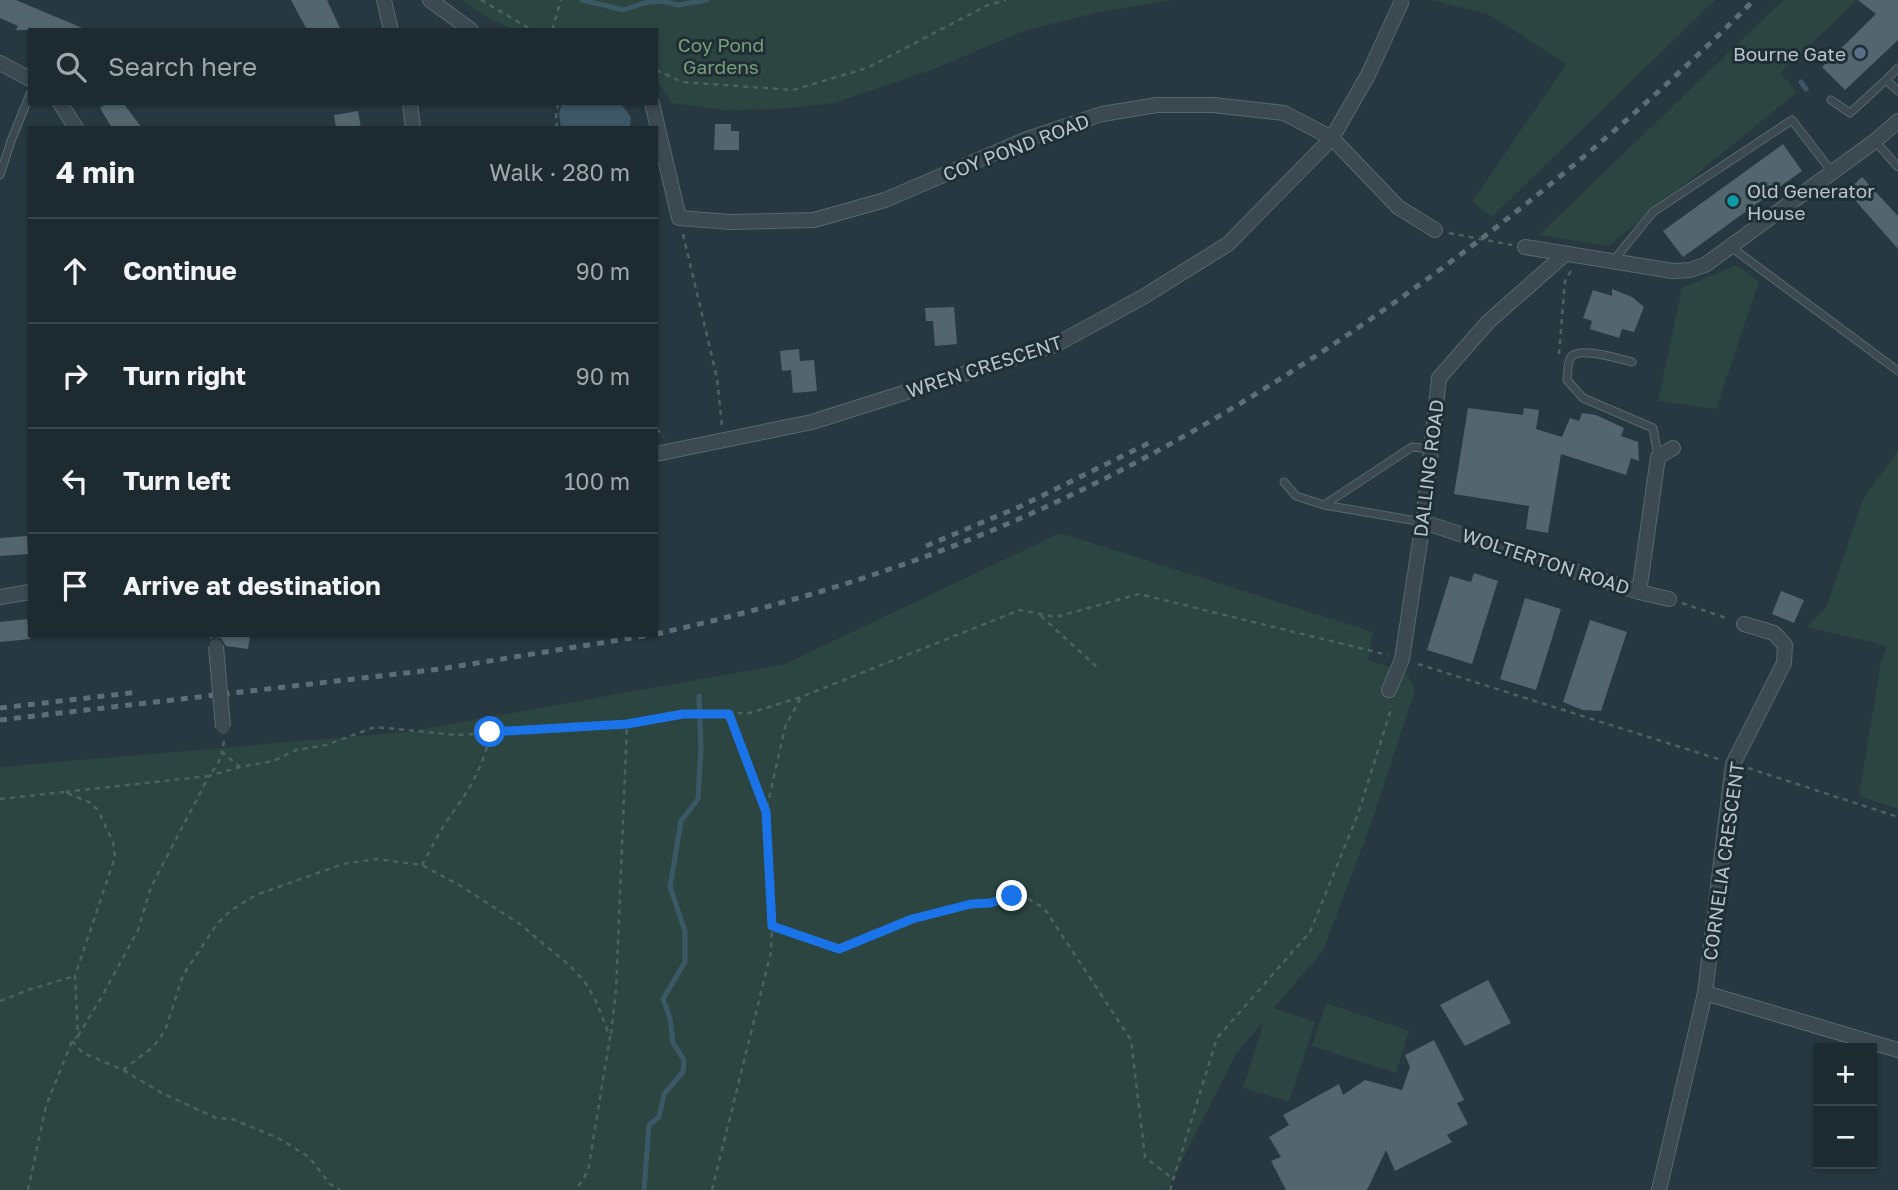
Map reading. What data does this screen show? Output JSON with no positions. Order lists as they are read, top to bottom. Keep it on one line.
{"streets":{"street":["COY POND ROAD","WREN CRESCENT","DALLING ROAD","WOLTERTON ROAD","CORNELIA CRESCENT"]},"crossings":[["COY POND ROAD","WREN CRESCENT"],["DALLING ROAD","WOLTERTON ROAD"]],"parks":["Coy Pond Gardens"],"places":["Bourne Gate","Old Generator House"],"page":{"search":"Search here","heading":["4 min","Walk · 280 m"],"list":[["Continue","90 m"],["Turn right","90 m"],["Turn left","100 m"],"Arrive at destination"],"map_buttons":["+","−"]}}
